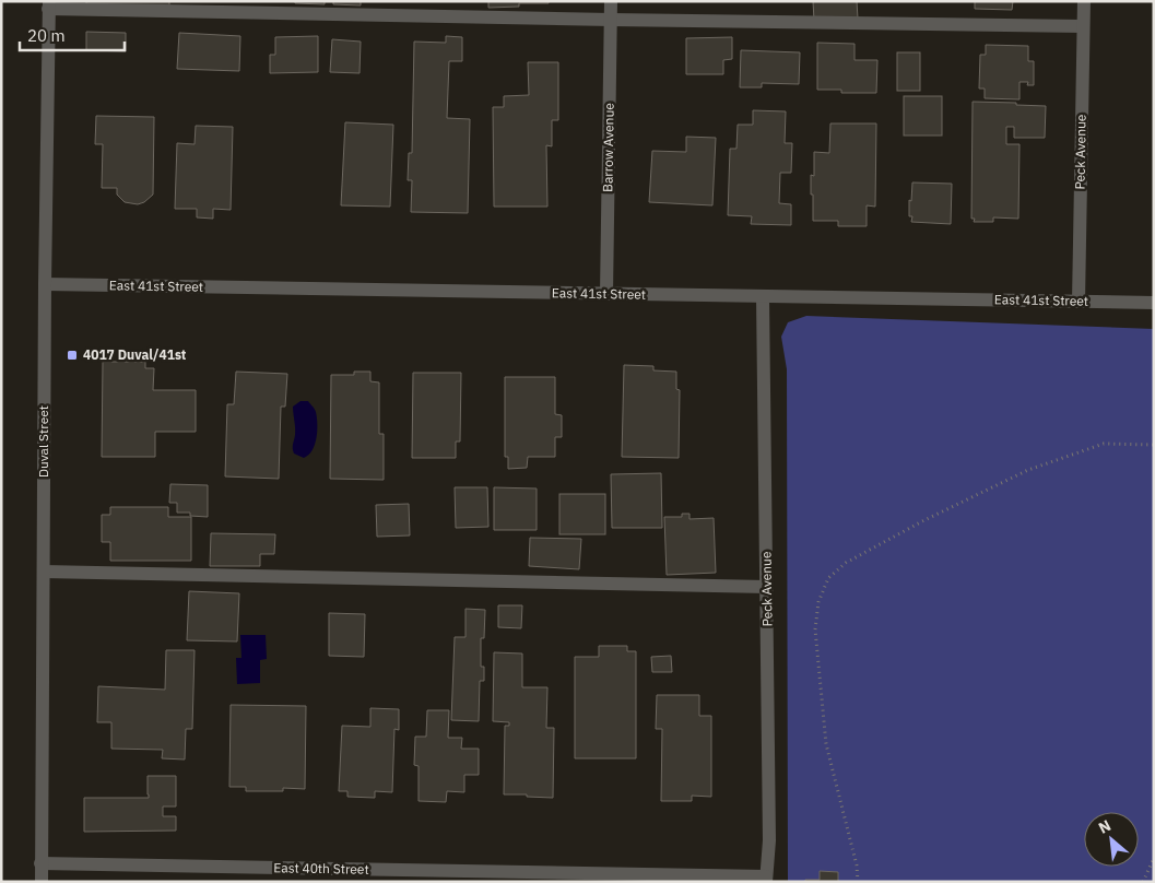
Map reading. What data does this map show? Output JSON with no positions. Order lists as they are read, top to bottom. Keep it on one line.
{"streets":{"street":["Barrow Avenue","Peck Avenue","East 41st Street","Duval Street","East 40th Street"]},"crossings":[["Barrow Avenue","East 41st Street"],["Peck Avenue","East 41st Street"],["Peck Avenue","East 40th Street"],["East 41st Street","Duval Street"],["Duval Street","East 40th Street"]],"places":{"transit":["4017 Duval/41st"]},"scale_bar":"20 m","north":"top left"}
